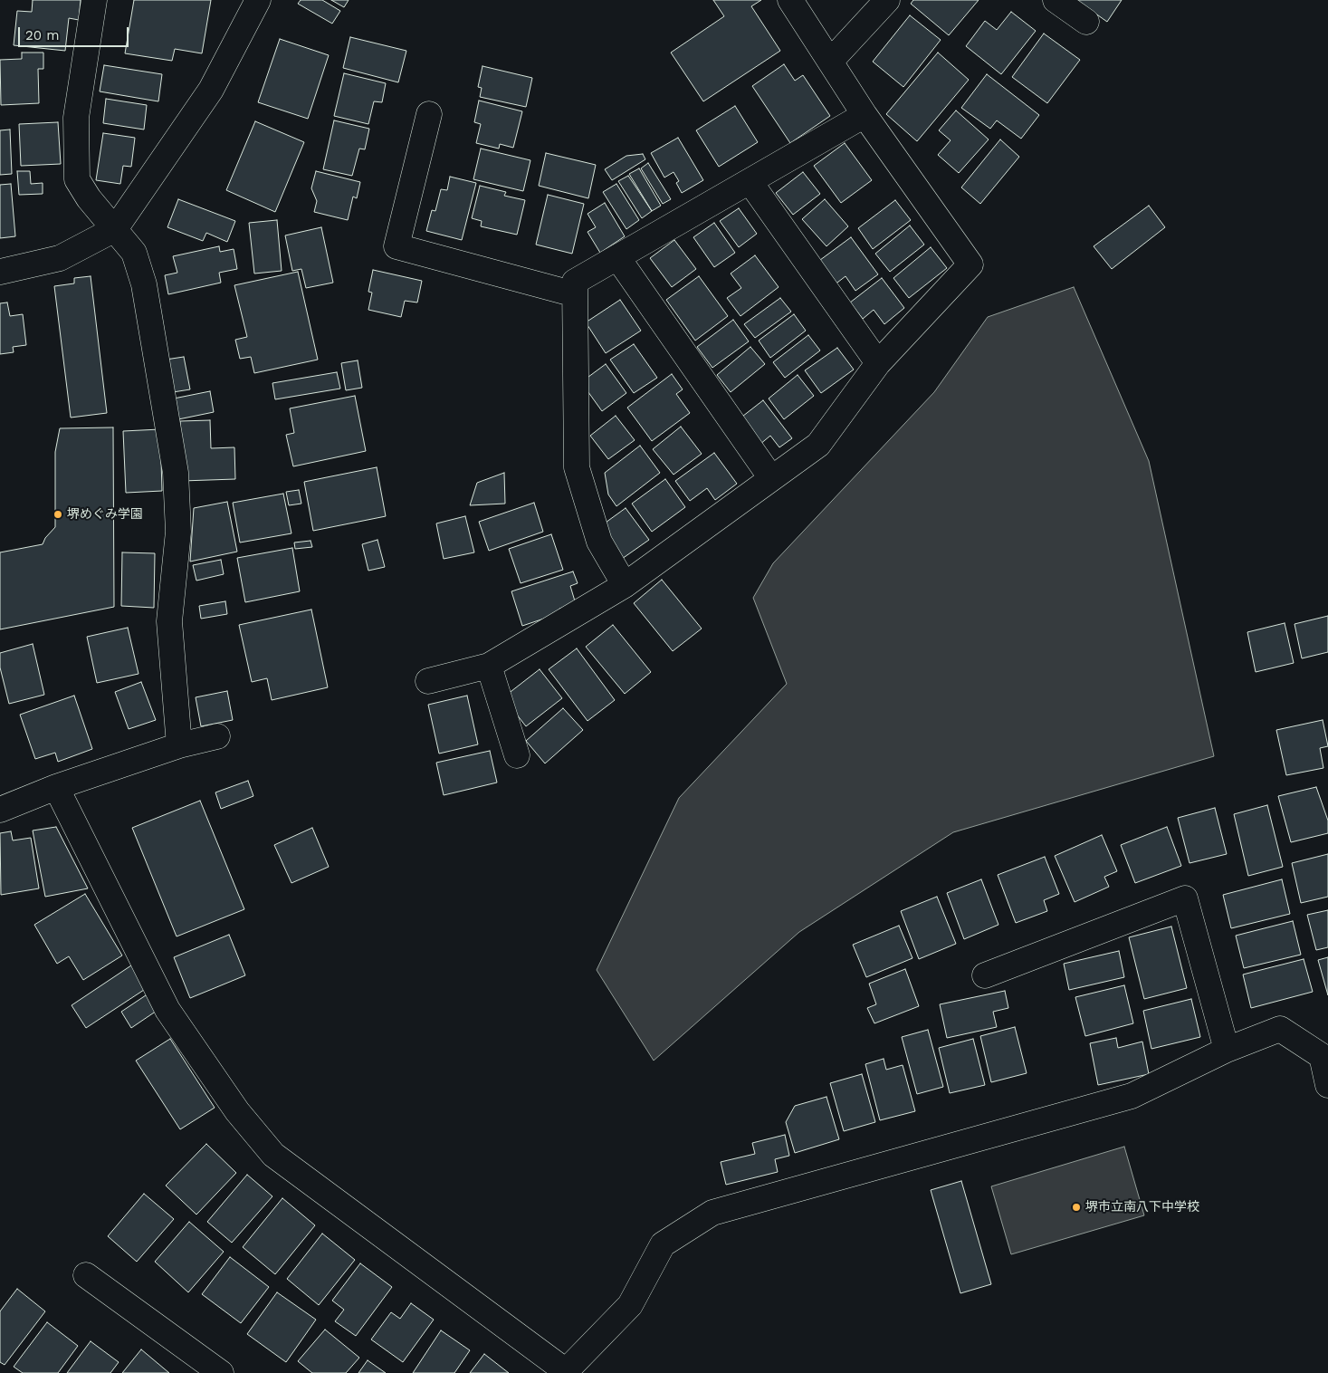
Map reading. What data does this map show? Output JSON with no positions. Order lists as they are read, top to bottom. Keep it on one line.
{"places":["堺めぐみ学園","堺市立南八下中学校"],"scale_bar":"20 m"}
